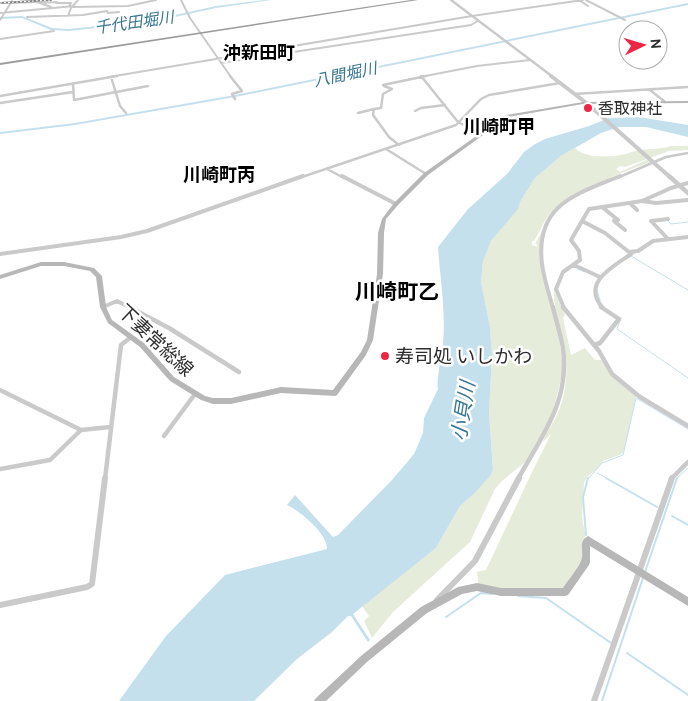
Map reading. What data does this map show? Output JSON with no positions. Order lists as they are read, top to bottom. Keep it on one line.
{"streets":{"main road":["下妻常総線"]},"districts":["沖新田町","川崎町甲","川崎町丙","川崎町乙"],"water":["千代田堀川","八間堀川","小貝川"],"places":["香取神社","寿司処 いしかわ"],"north":"right"}
